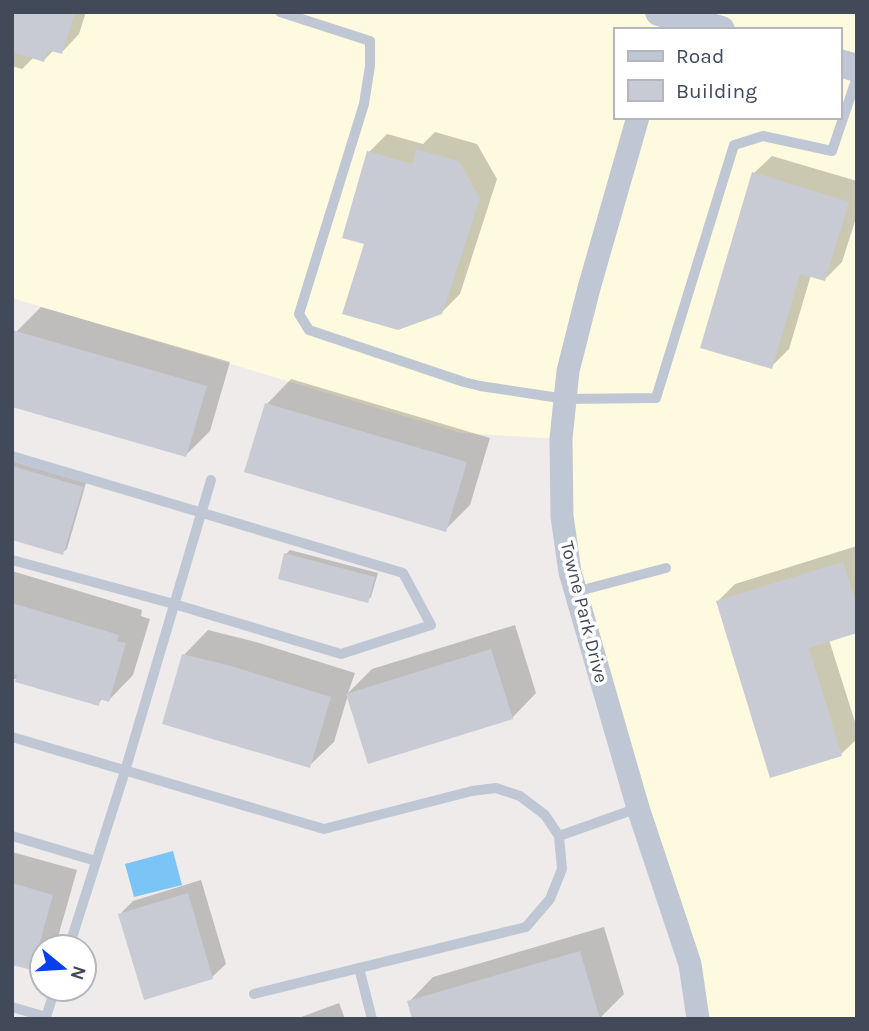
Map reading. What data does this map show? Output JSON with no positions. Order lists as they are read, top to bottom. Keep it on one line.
{"streets":{"street":["Towne Park Drive"]},"legend":["Road","Building"],"north":"right"}
